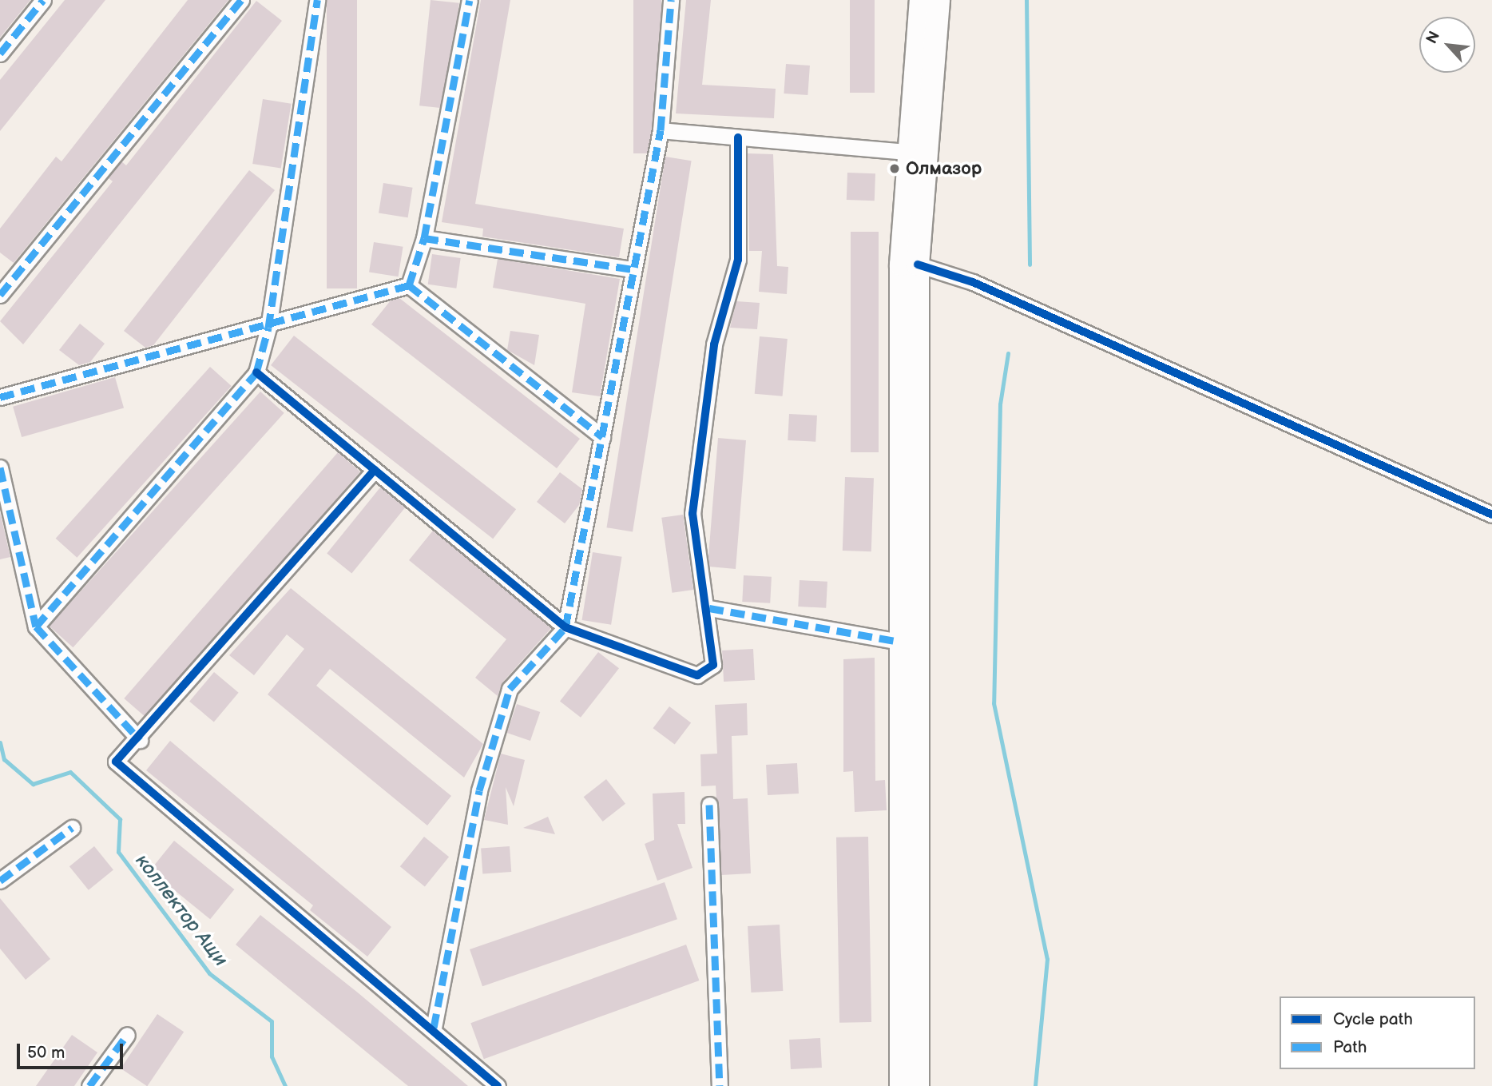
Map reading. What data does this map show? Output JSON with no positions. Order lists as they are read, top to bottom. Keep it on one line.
{"water":["коллектор Ащи"],"places":["Олмазор"],"legend":["Cycle path","Path"],"scale_bar":"50 m","north":"top left"}
